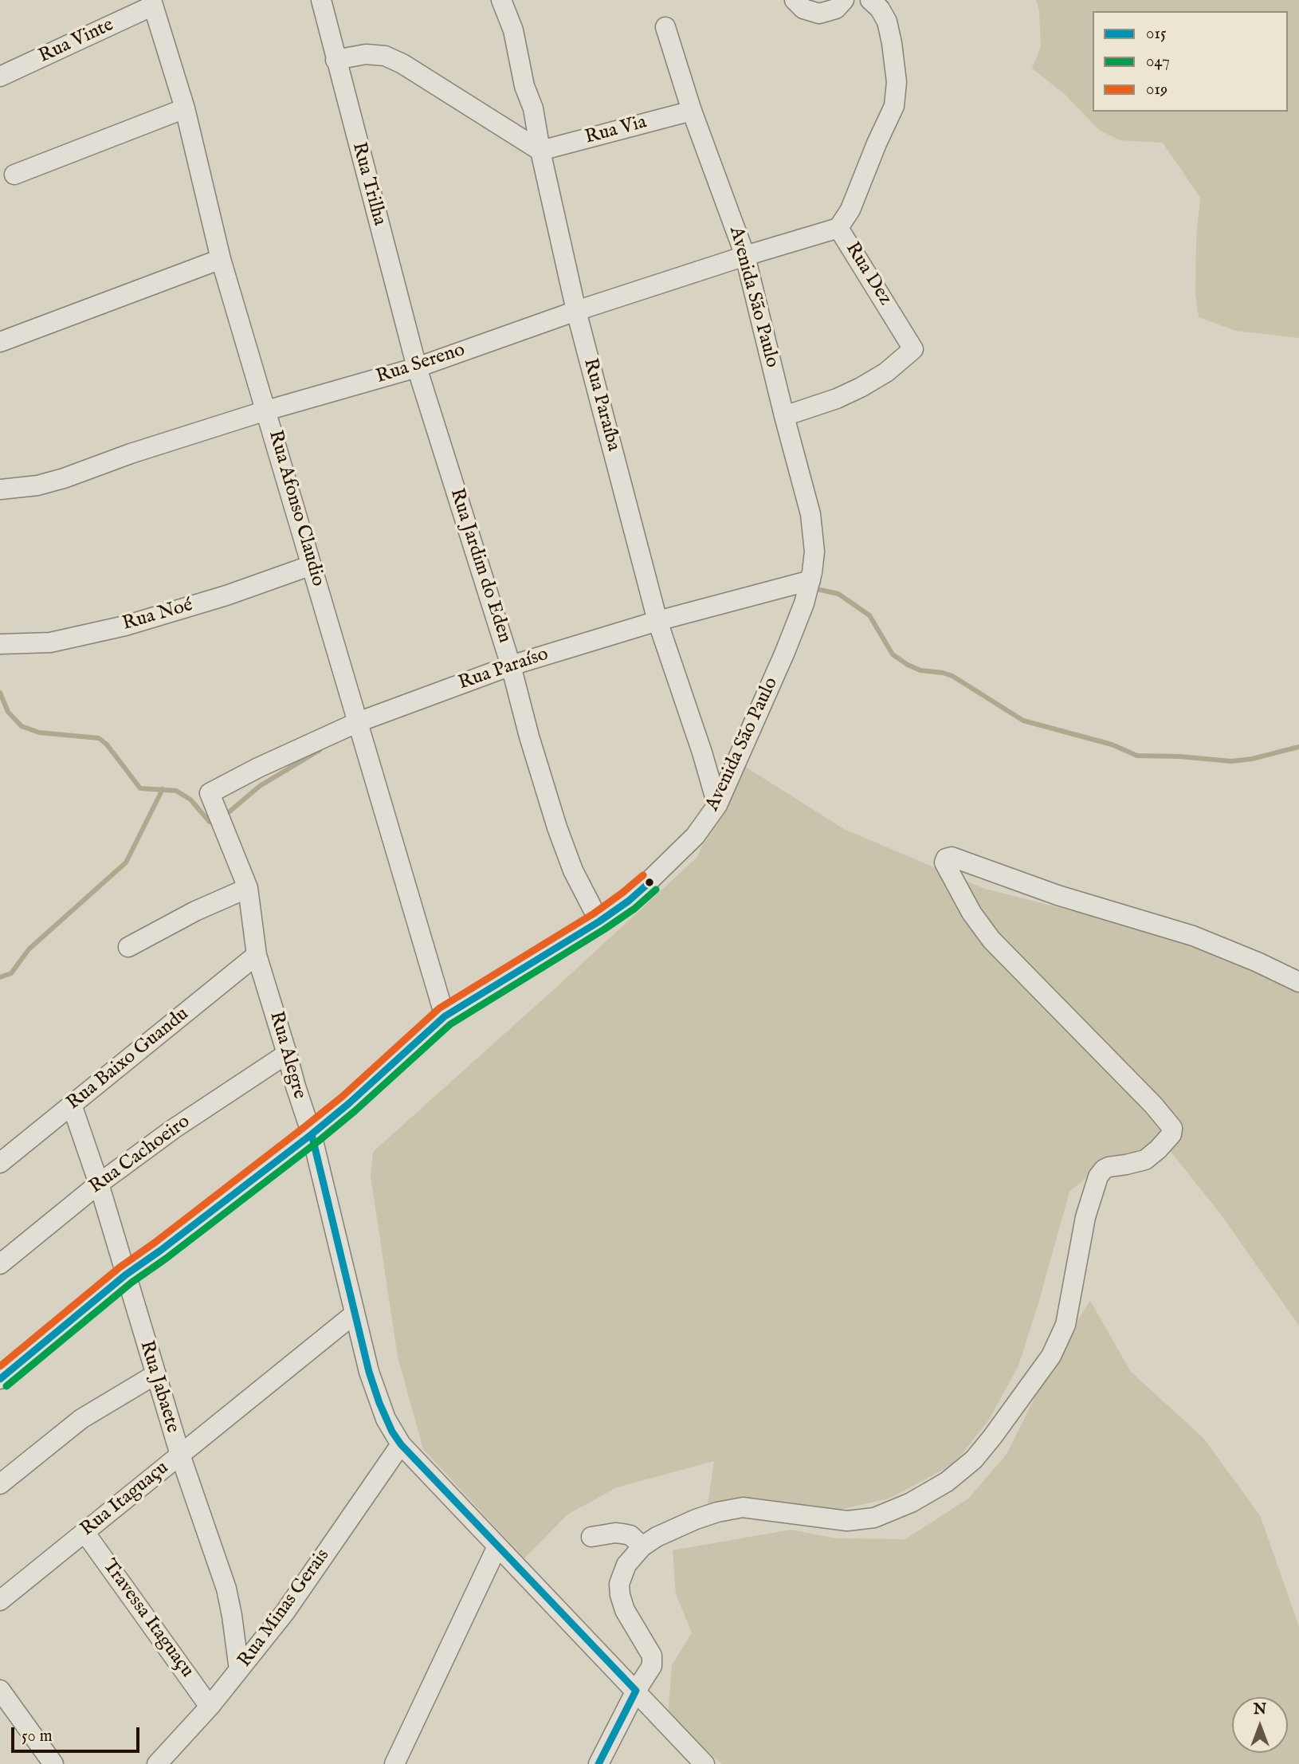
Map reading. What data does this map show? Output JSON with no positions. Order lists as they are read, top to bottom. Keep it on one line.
{"streets":{"street":["Rua Vinte","Rua Via","Rua Trilha","Rua Dez","Avenida São Paulo","Rua Sereno","Rua Paraíba","Rua Afonso Claudio","Rua Jardim do Eden","Rua Noé","Rua Paraíso","Rua Alegre","Rua Baixo Guandu","Rua Cachoeiro","Rua Jabaete","Rua Itaguaçu","Rua Minas Gerais","Travessa Itaguaçu"]},"crossings":[["Rua Vinte","Rua Afonso Claudio"],["Rua Via","Avenida São Paulo"],["Rua Via","Rua Paraíba"],["Rua Trilha","Rua Sereno"],["Rua Trilha","Rua Jardim do Eden"],["Rua Dez","Avenida São Paulo"],["Rua Dez","Rua Sereno"],["Avenida São Paulo","Rua Sereno"],["Avenida São Paulo","Rua Paraíba"],["Avenida São Paulo","Rua Afonso Claudio"],["Avenida São Paulo","Rua Jardim do Eden"],["Avenida São Paulo","Rua Paraíso"],["Avenida São Paulo","Rua Alegre"],["Avenida São Paulo","Rua Jabaete"],["Rua Sereno","Rua Paraíba"],["Rua Sereno","Rua Afonso Claudio"],["Rua Sereno","Rua Jardim do Eden"],["Rua Paraíba","Rua Paraíso"],["Rua Afonso Claudio","Rua Noé"],["Rua Afonso Claudio","Rua Paraíso"],["Rua Jardim do Eden","Rua Paraíso"],["Rua Paraíso","Rua Alegre"],["Rua Alegre","Rua Baixo Guandu"],["Rua Alegre","Rua Cachoeiro"],["Rua Alegre","Rua Itaguaçu"],["Rua Alegre","Rua Minas Gerais"],["Rua Baixo Guandu","Rua Jabaete"],["Rua Cachoeiro","Rua Jabaete"],["Rua Jabaete","Rua Itaguaçu"],["Rua Jabaete","Rua Minas Gerais"],["Rua Itaguaçu","Travessa Itaguaçu"],["Rua Minas Gerais","Travessa Itaguaçu"]],"lines":["transit line 019","transit line 015","transit line 047"],"legend":["015","047","019"],"scale_bar":"50 m","north":"top"}
